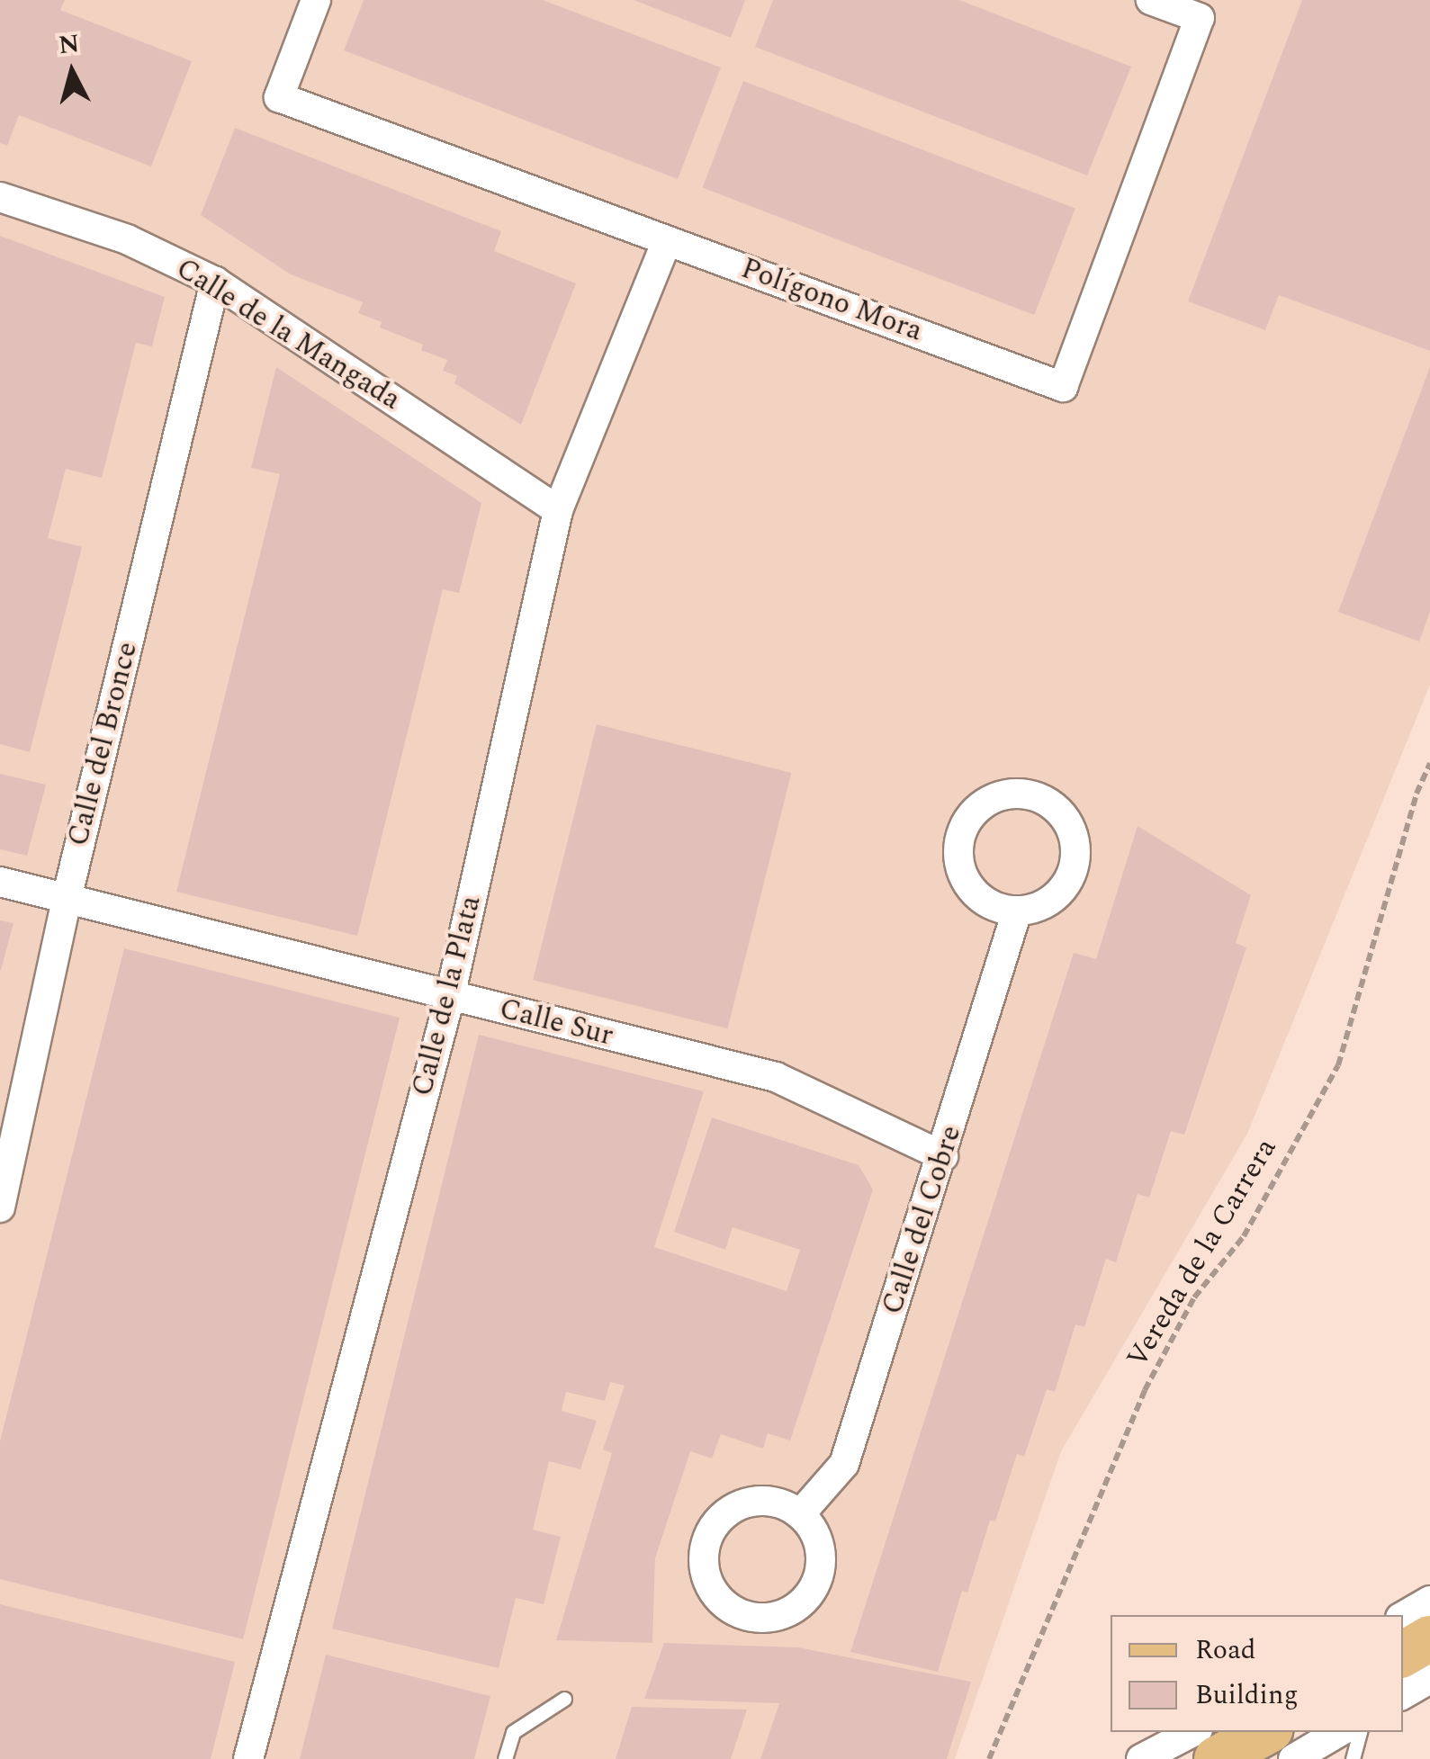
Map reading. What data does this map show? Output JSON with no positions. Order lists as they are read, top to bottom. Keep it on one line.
{"streets":{"street":["Polígono Mora","Calle de la Mangada","Calle del Bronce","Calle de la Plata","Calle Sur","Calle del Cobre"],"path":["Vereda de la Carrera"]},"crossings":[["Polígono Mora","Calle de la Plata"],["Calle de la Mangada","Calle del Bronce"],["Calle de la Mangada","Calle de la Plata"],["Calle del Bronce","Calle Sur"],["Calle de la Plata","Calle Sur"],["Calle Sur","Calle del Cobre"]],"legend":["Road","Building"],"north":"top"}
